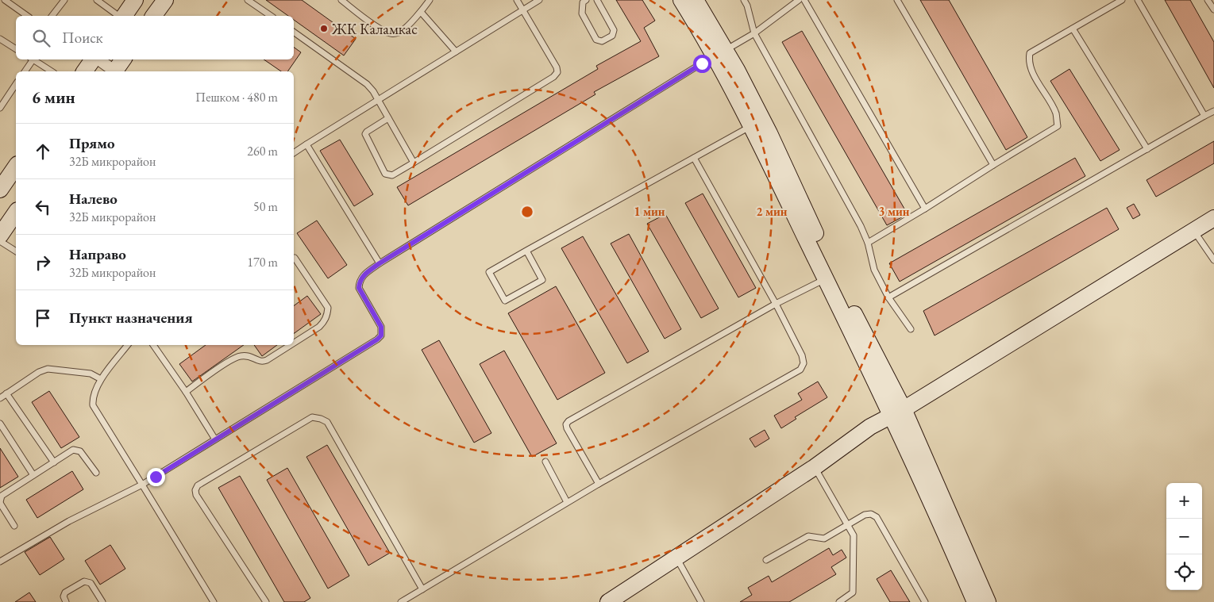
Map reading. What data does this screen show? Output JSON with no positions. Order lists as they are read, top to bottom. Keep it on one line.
{"places":["ЖК Каламкас"],"page":{"search":"Поиск","heading":["6 мин","Пешком · 480 m"],"list":[["Прямо","32Б микрорайон","260 m"],["Налево","32Б микрорайон","50 m"],["Направо","32Б микрорайон","170 m"],"Пункт назначения"],"map_buttons":["+","−"]},"rings":["1 мин","2 мин","3 мин"]}
